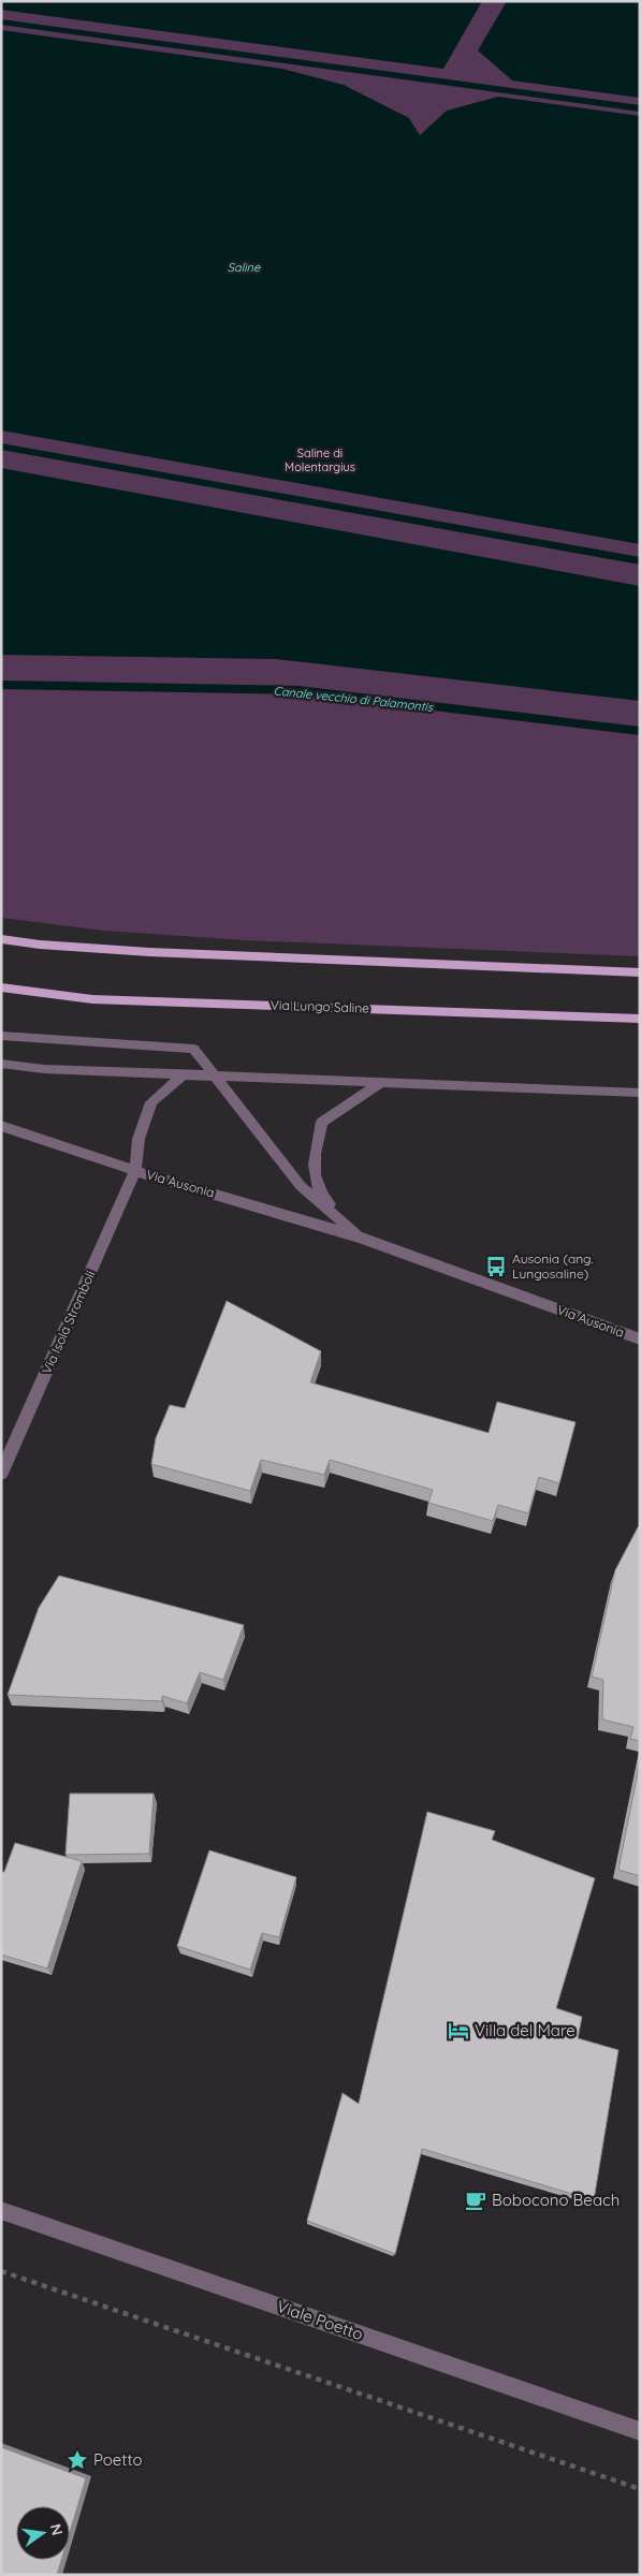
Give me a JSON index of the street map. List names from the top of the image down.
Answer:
{
  "streets": {
    "main road": ["Via Lungo Saline"],
    "street": ["Via Ausonia", "Via Isola Stromboli", "Viale Poetto"]
  },
  "crossings": [
    ["Via Ausonia", "Via Isola Stromboli"]
  ],
  "water": ["Saline", "Canale vecchio di Palamontis"],
  "parks": ["Saline di Molentargius"],
  "places": {
    "bus stop": ["Ausonia (ang. Lungosaline)"],
    "hotel": ["Villa del Mare"],
    "cafe": ["Bobocono Beach"],
    "place": ["Poetto"]
  },
  "north": "right"
}
